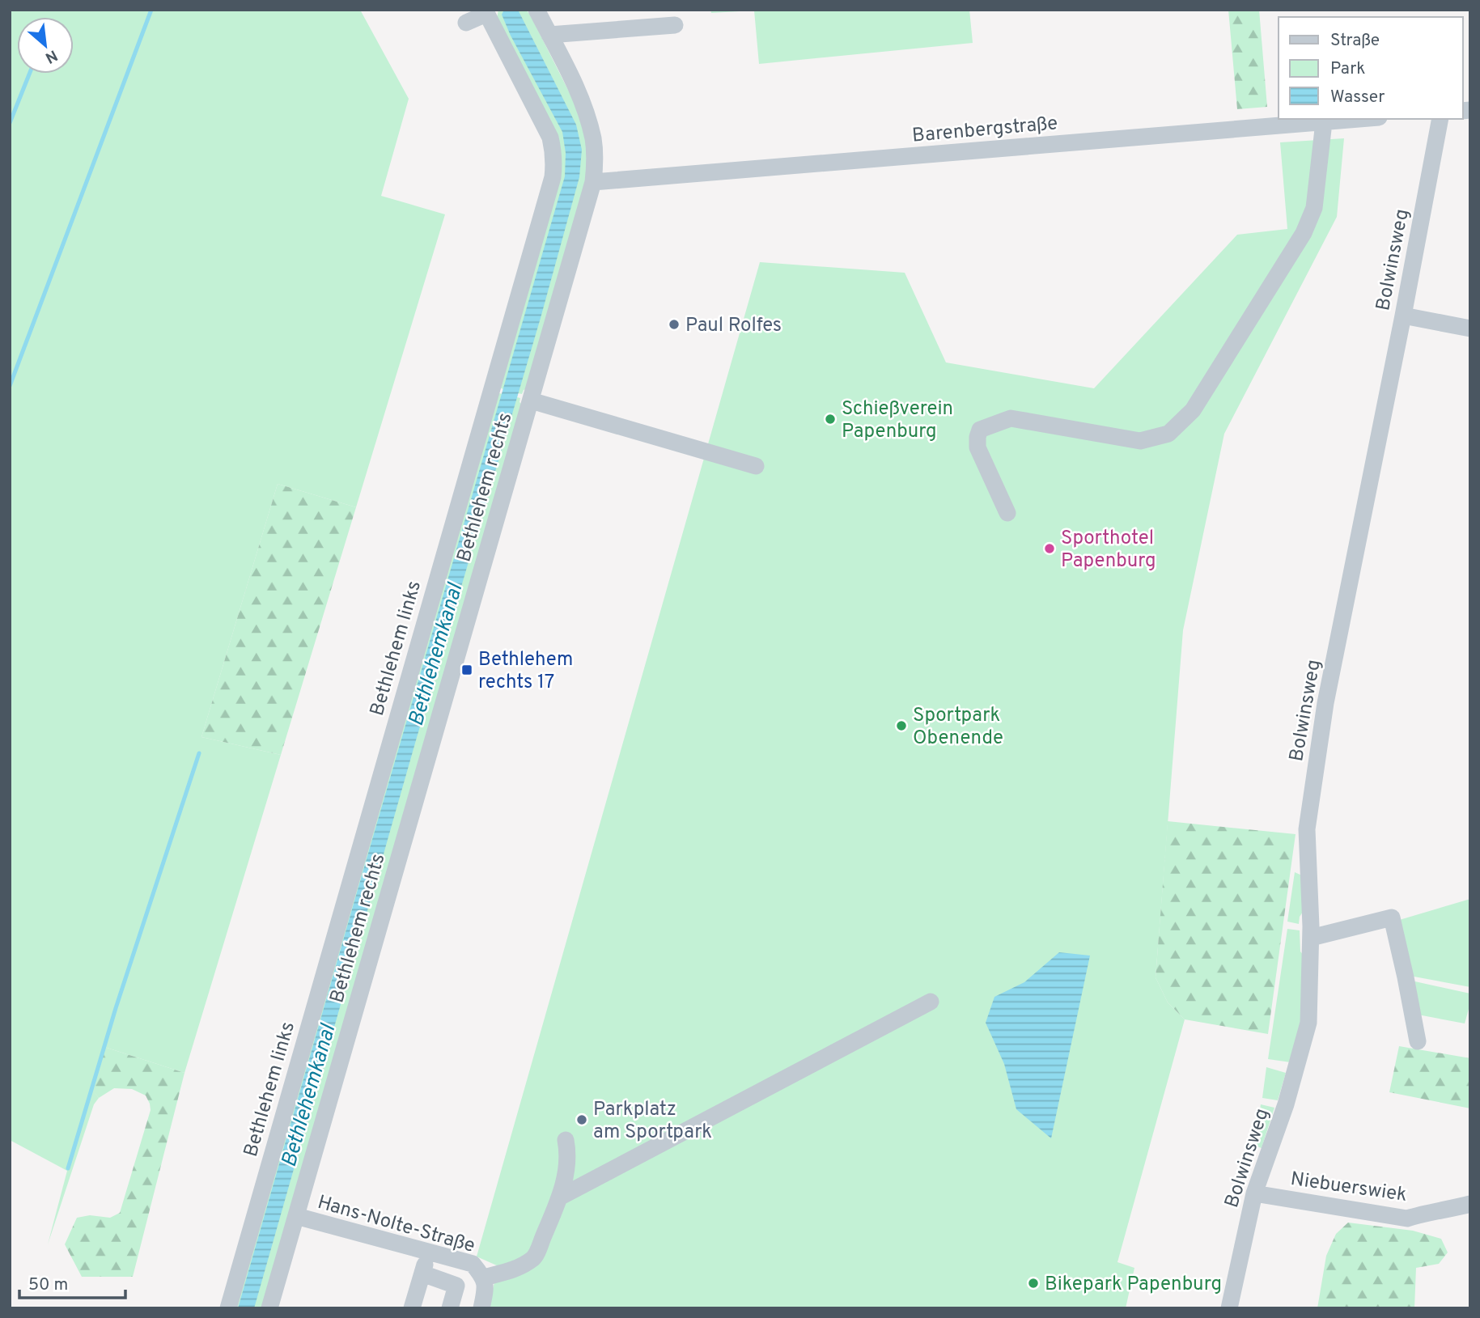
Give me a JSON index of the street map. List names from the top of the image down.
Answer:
{
  "streets": {
    "street": [
      "Barenbergstraße",
      "Bolwinsweg",
      "Bethlehem rechts",
      "Bethlehem links",
      "Niebuerswiek",
      "Hans-Nolte-Straße"
    ]
  },
  "crossings": [
    ["Barenbergstraße", "Bethlehem rechts"],
    ["Bolwinsweg", "Niebuerswiek"],
    ["Bethlehem rechts", "Hans-Nolte-Straße"]
  ],
  "water": ["Bethlehemkanal"],
  "places": {
    "other": [
      "Paul Rolfes",
      "Schießverein Papenburg",
      "Sporthotel Papenburg",
      "Sportpark Obenende",
      "Parkplatz am Sportpark",
      "Bikepark Papenburg"
    ],
    "transit": ["Bethlehem rechts 17"]
  },
  "legend": ["Straße", "Park", "Wasser"],
  "scale_bar": "50 m",
  "north": "bottom right"
}
